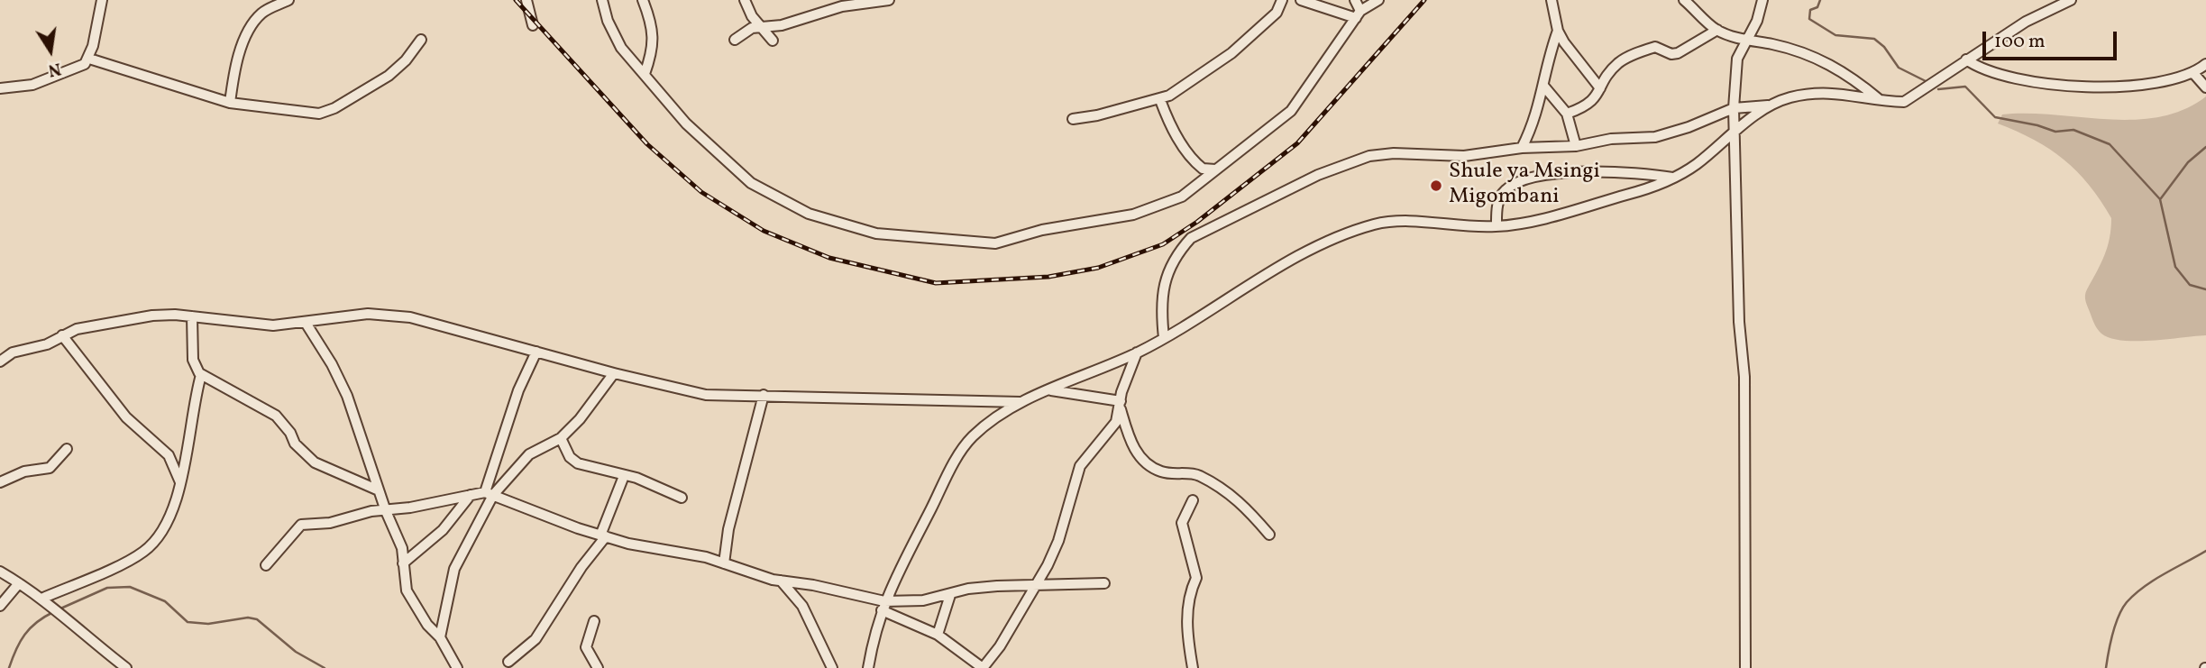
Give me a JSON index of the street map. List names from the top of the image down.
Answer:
{
  "places": ["Shule ya Msingi Migombani"],
  "scale_bar": "100 m",
  "north": "bottom"
}
